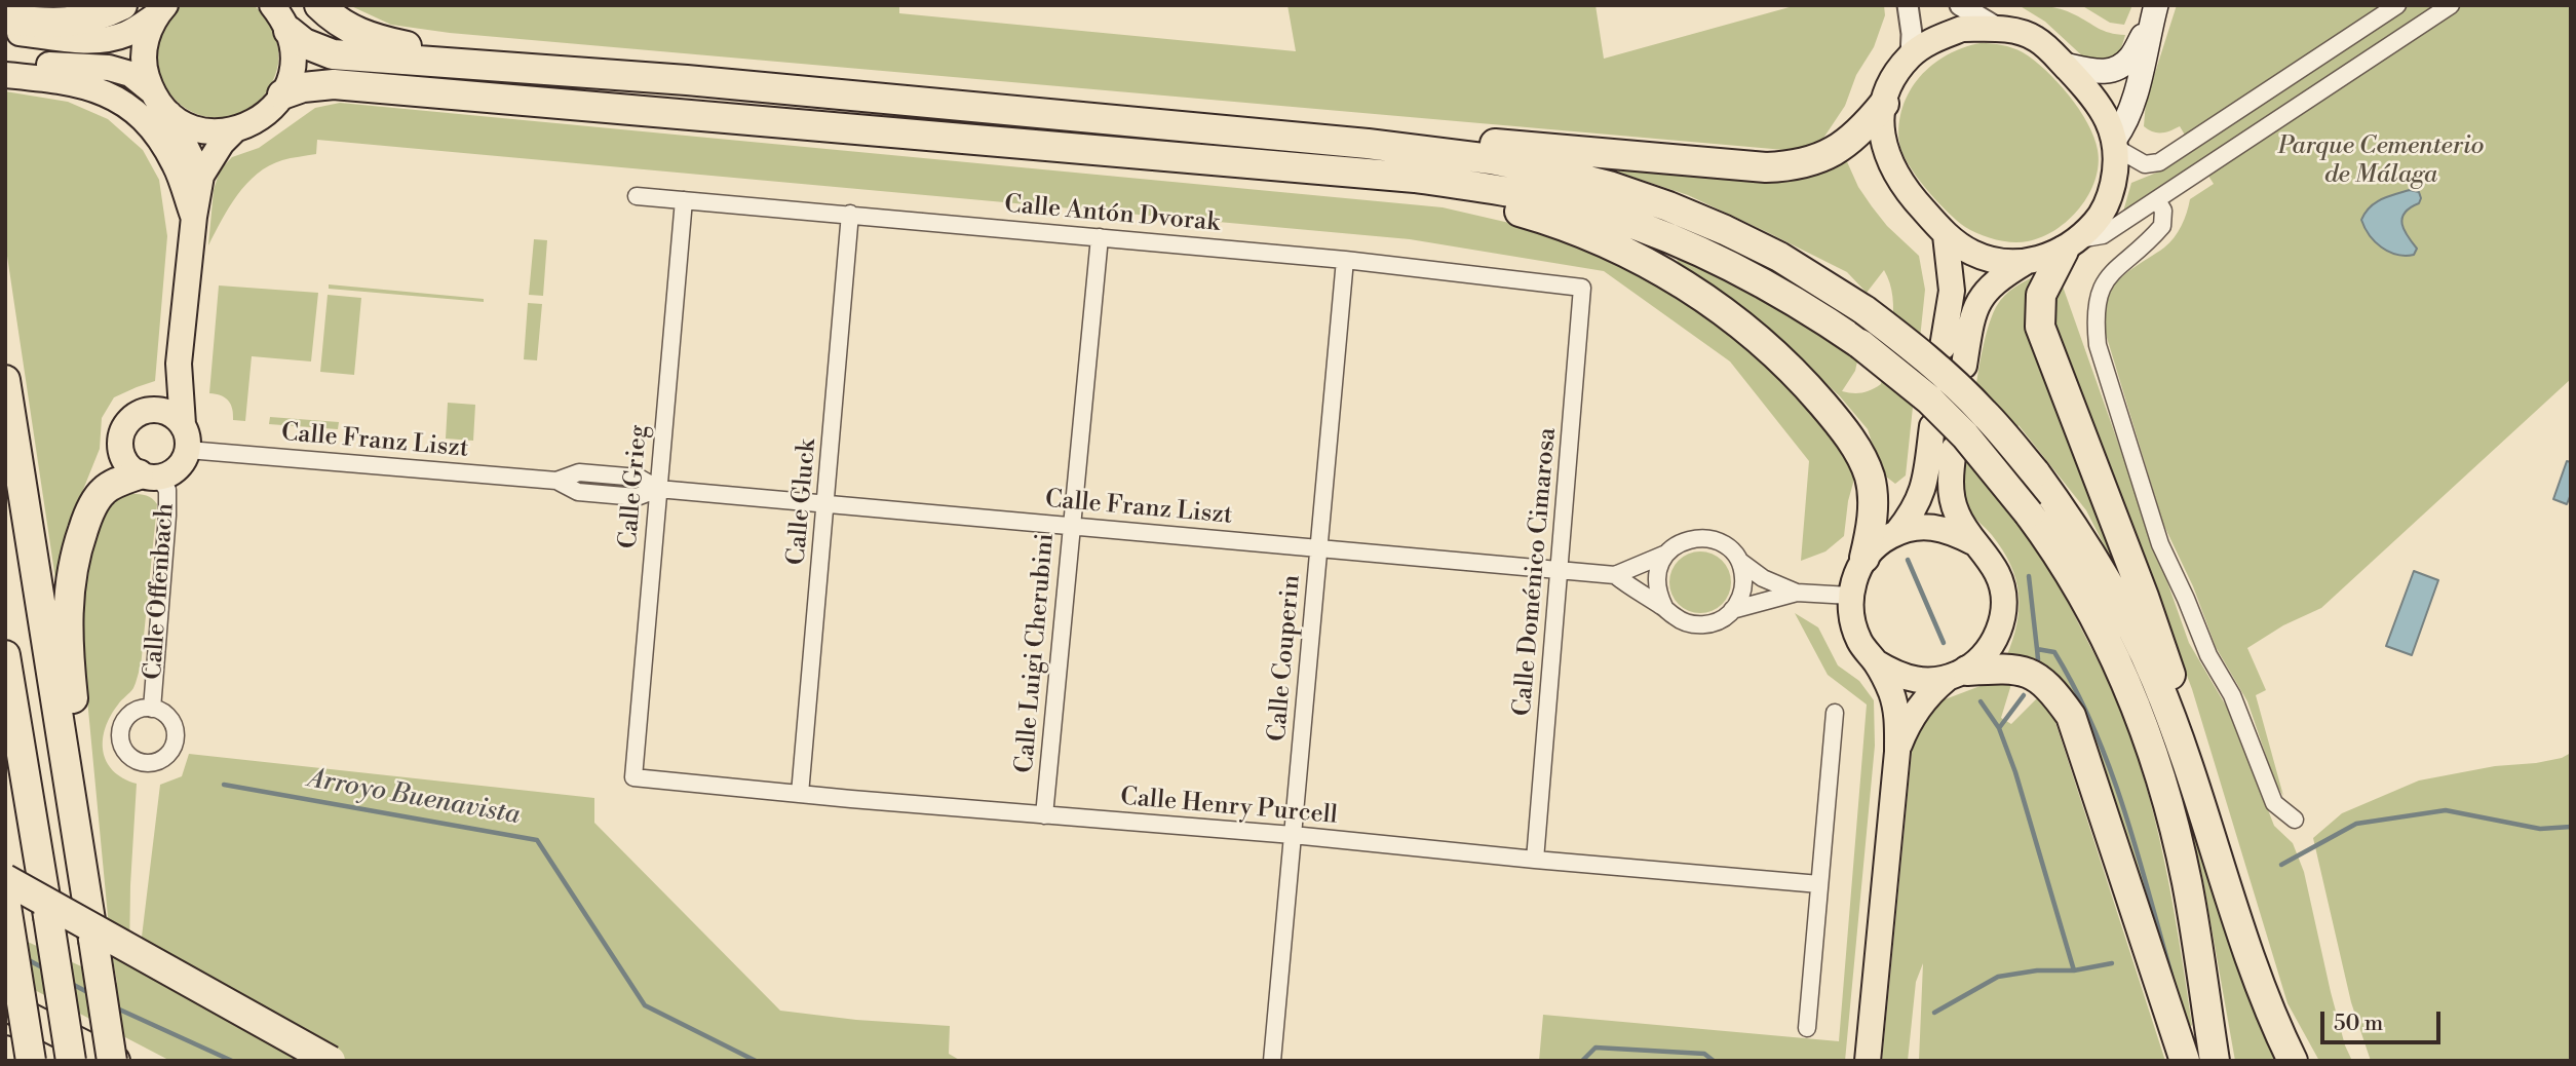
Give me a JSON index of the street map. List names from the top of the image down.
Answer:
{
  "streets": {
    "street": [
      "Calle Antón Dvorak",
      "Calle Franz Liszt",
      "Calle Grieg",
      "Calle Gluck",
      "Calle Doménico Cimarosa",
      "Calle Offenbach",
      "Calle Luigi Cherubini",
      "Calle Couperin",
      "Calle Henry Purcell"
    ]
  },
  "crossings": [
    ["Calle Antón Dvorak", "Calle Grieg"],
    ["Calle Antón Dvorak", "Calle Gluck"],
    ["Calle Antón Dvorak", "Calle Doménico Cimarosa"],
    ["Calle Antón Dvorak", "Calle Luigi Cherubini"],
    ["Calle Antón Dvorak", "Calle Couperin"],
    ["Calle Franz Liszt", "Calle Grieg"],
    ["Calle Franz Liszt", "Calle Gluck"],
    ["Calle Franz Liszt", "Calle Doménico Cimarosa"],
    ["Calle Franz Liszt", "Calle Offenbach"],
    ["Calle Franz Liszt", "Calle Luigi Cherubini"],
    ["Calle Franz Liszt", "Calle Couperin"],
    ["Calle Grieg", "Calle Henry Purcell"],
    ["Calle Gluck", "Calle Henry Purcell"],
    ["Calle Doménico Cimarosa", "Calle Henry Purcell"],
    ["Calle Luigi Cherubini", "Calle Henry Purcell"],
    ["Calle Couperin", "Calle Henry Purcell"]
  ],
  "water": ["Arroyo Buenavista"],
  "parks": ["Parque Cementerio de Málaga"],
  "scale_bar": "50 m"
}
